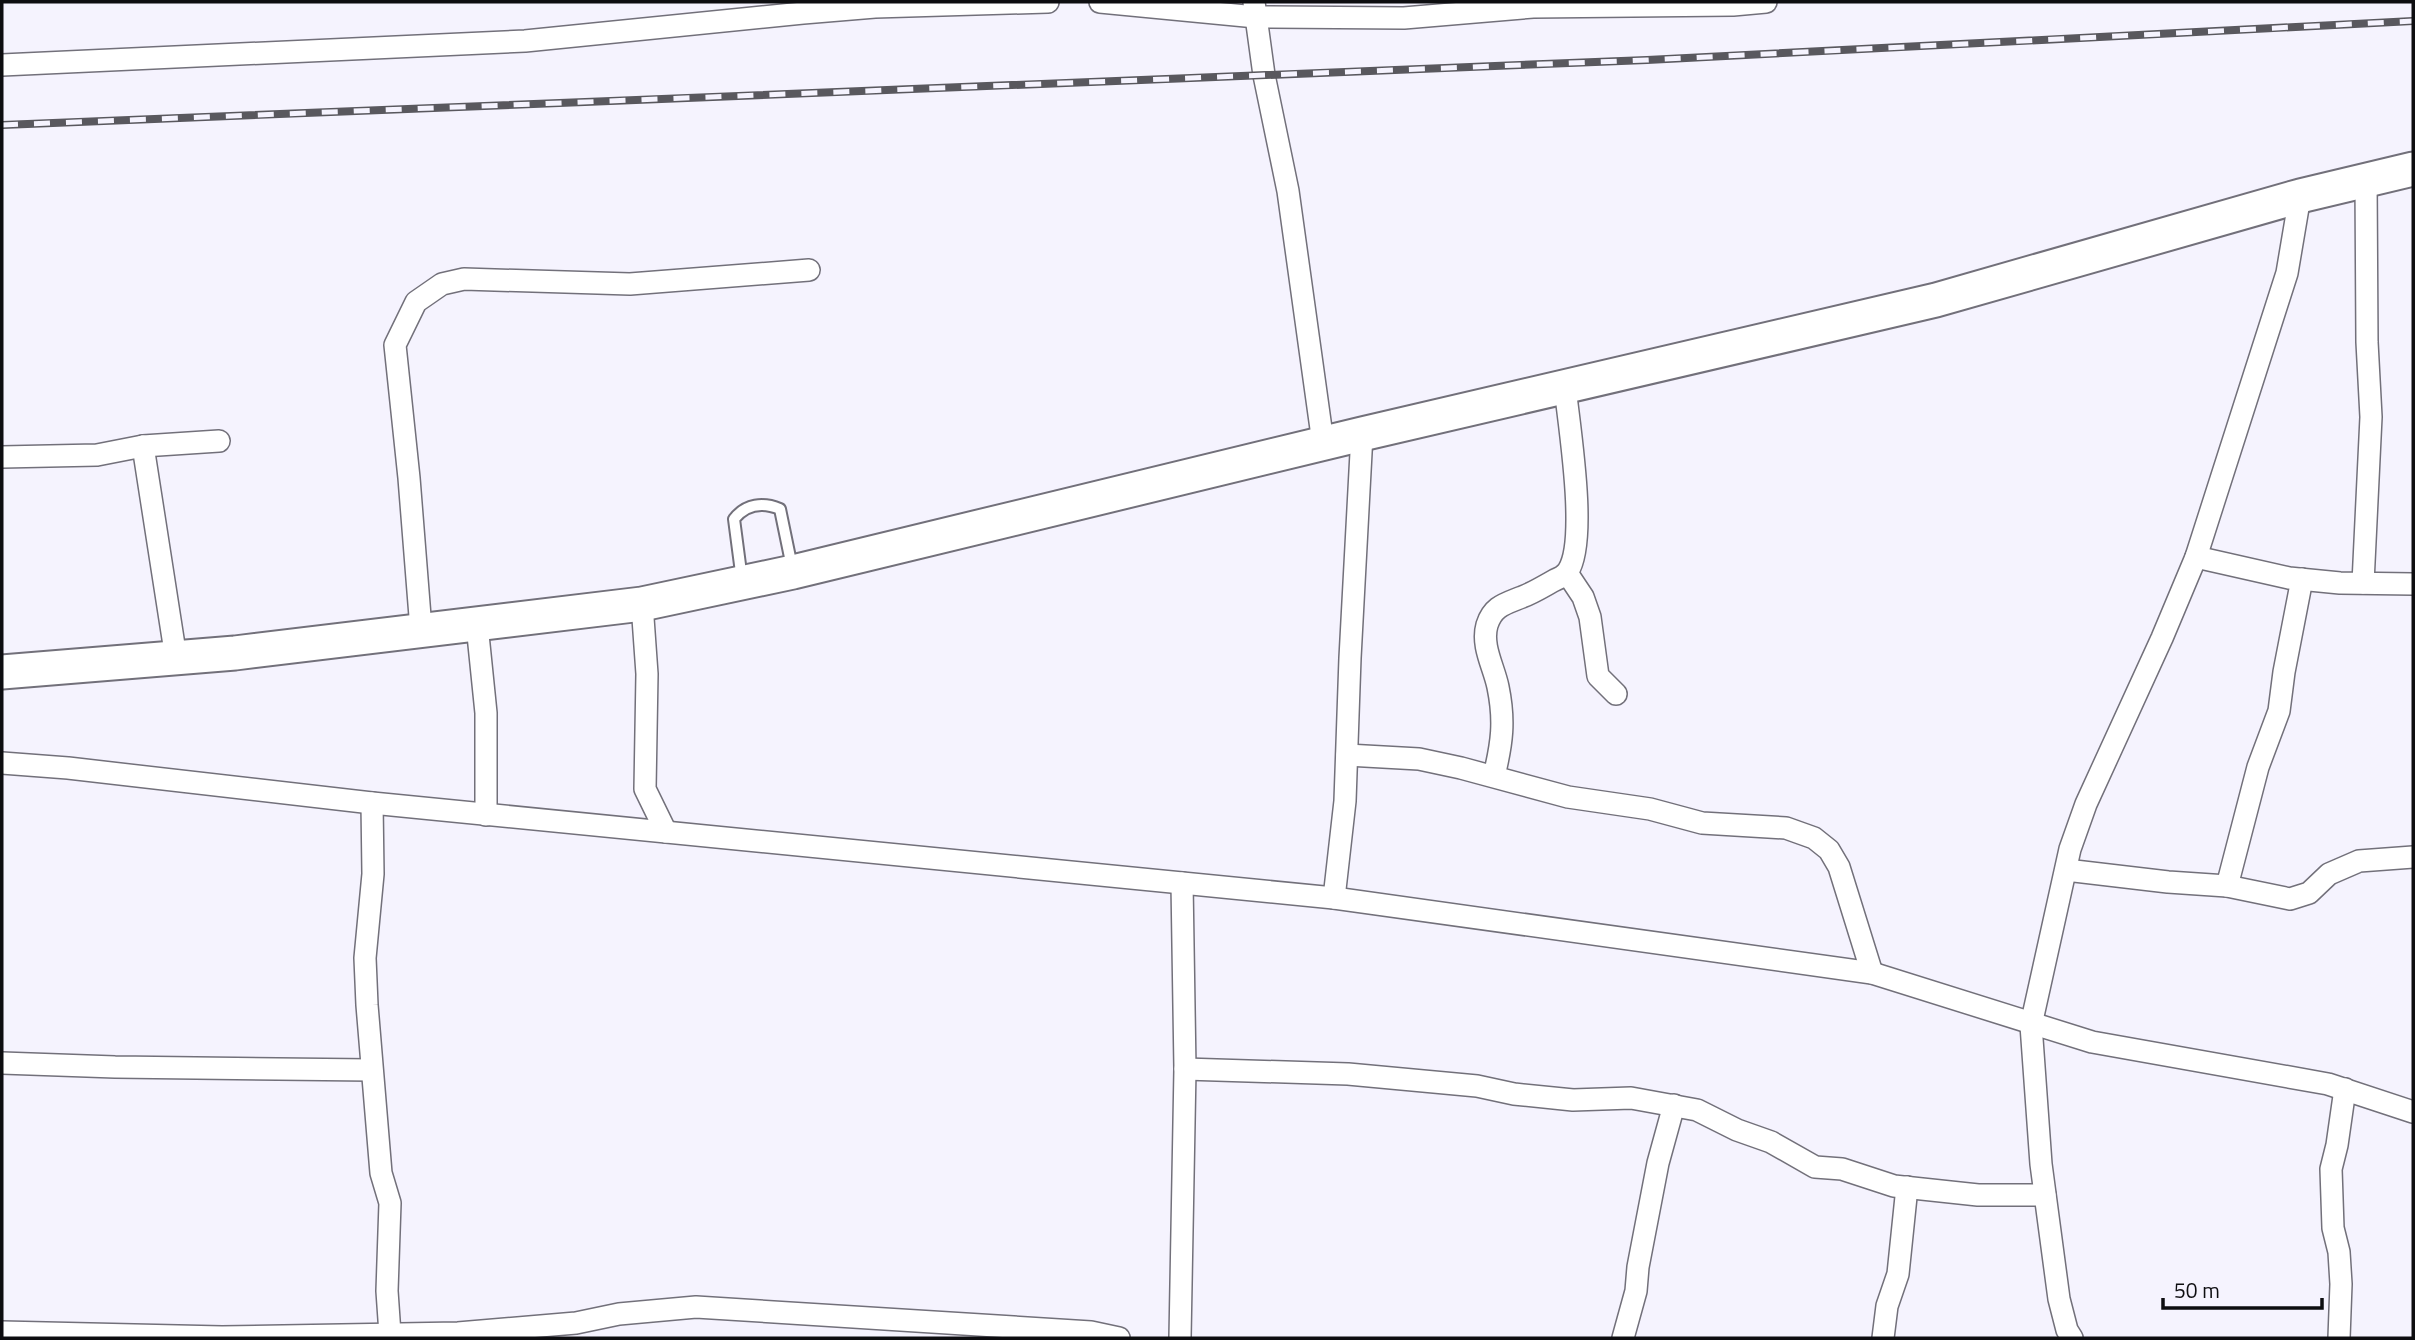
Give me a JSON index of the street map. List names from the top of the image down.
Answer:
{
  "scale_bar": "50 m"
}
